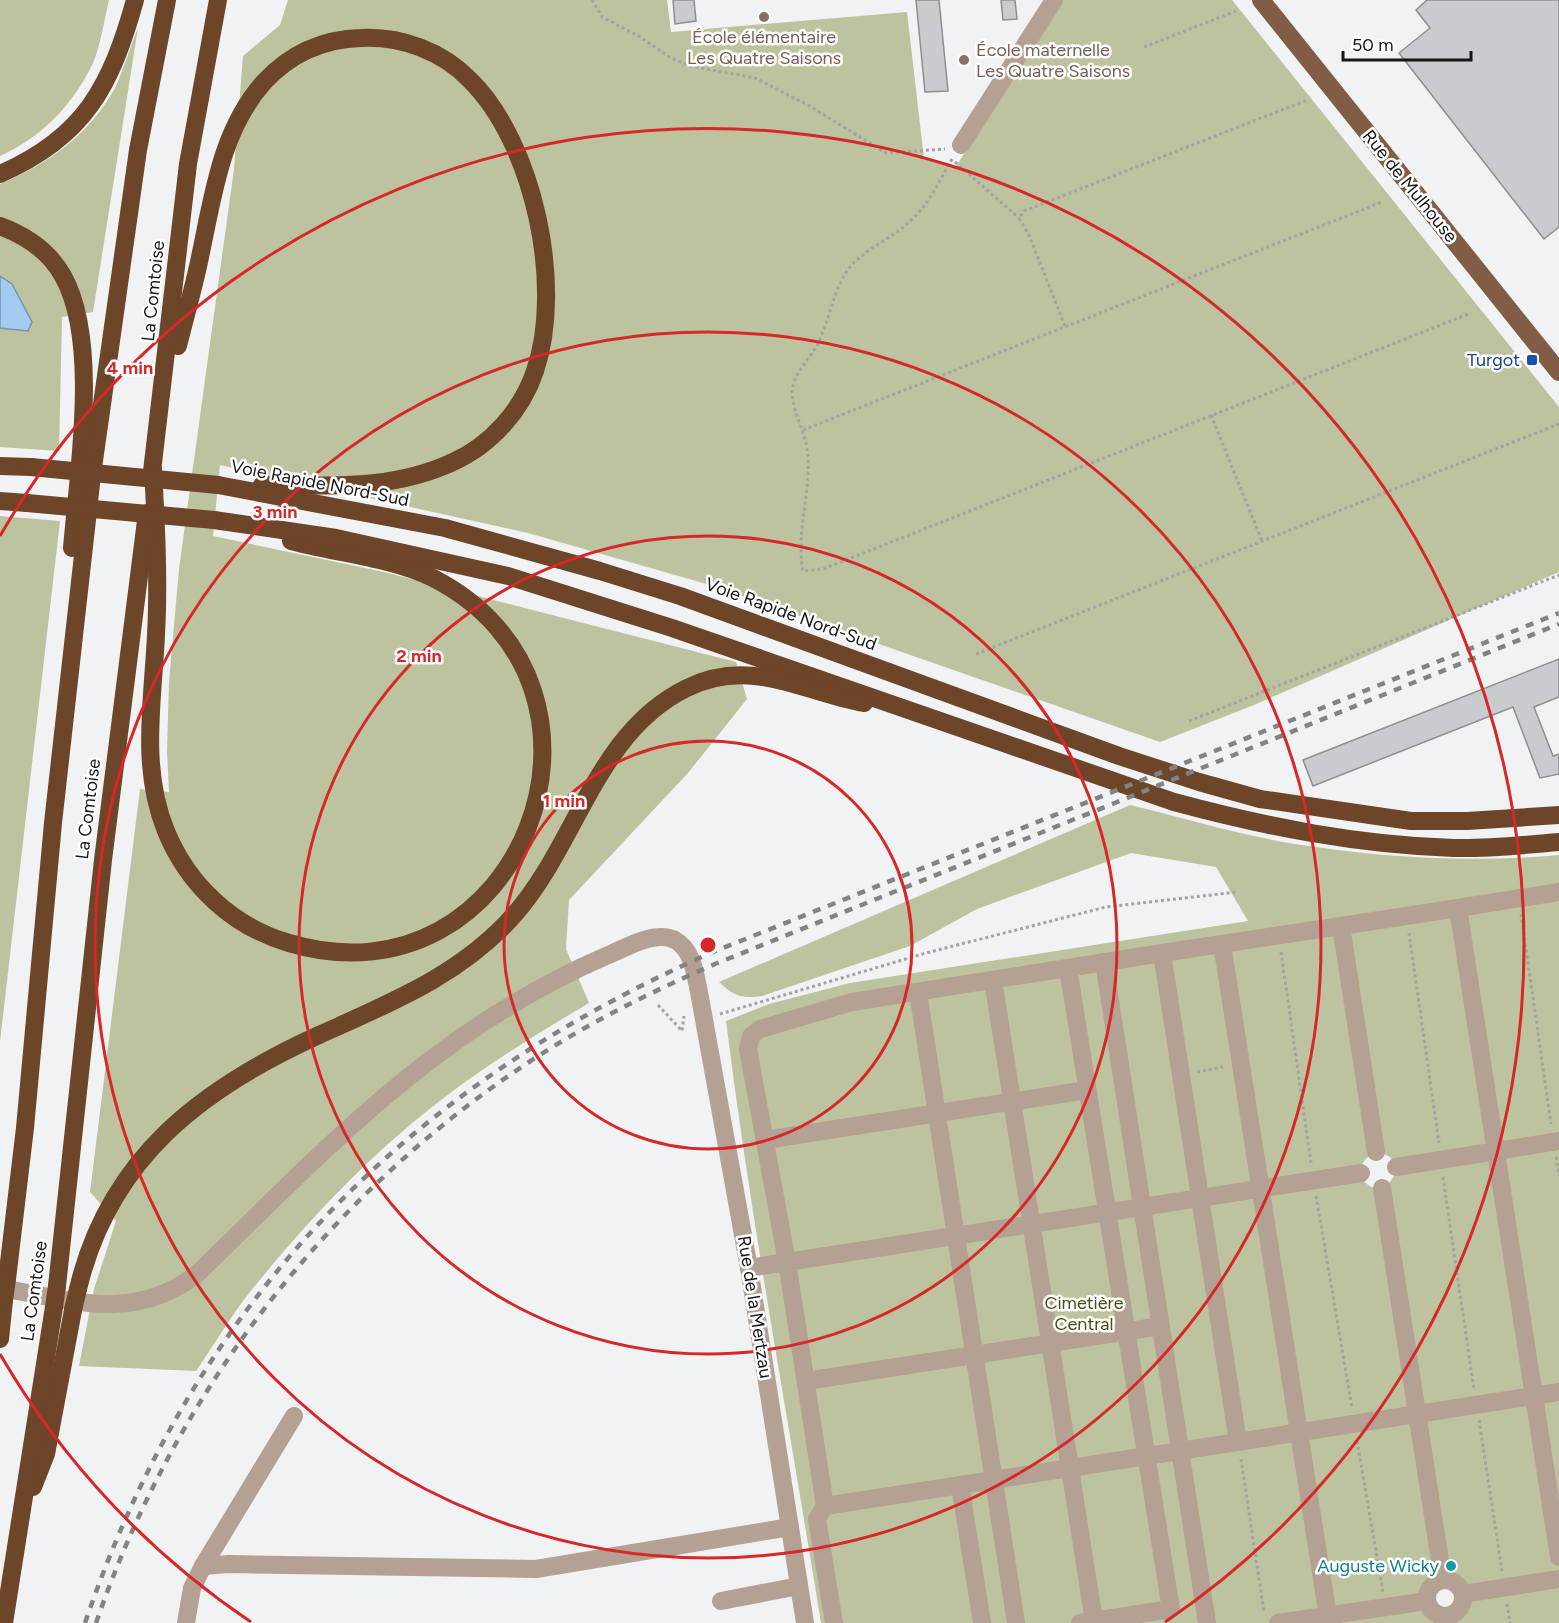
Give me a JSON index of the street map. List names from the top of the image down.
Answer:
{
  "streets": {
    "highway": ["La Comtoise", "Voie Rapide Nord-Sud"],
    "main road": ["Rue de Mulhouse"],
    "street": ["Rue de la Mertzau"]
  },
  "crossings": [
    ["La Comtoise", "Rue de la Mertzau"]
  ],
  "parks": ["Cimetière Central"],
  "places": {
    "other": ["École élémentaire Les Quatre Saisons", "École maternelle Les Quatre Saisons", "Auguste Wicky"],
    "transit": ["Turgot"]
  },
  "scale_bar": "50 m",
  "rings": [
    "4 min",
    "3 min",
    "2 min",
    "1 min"
  ]
}
